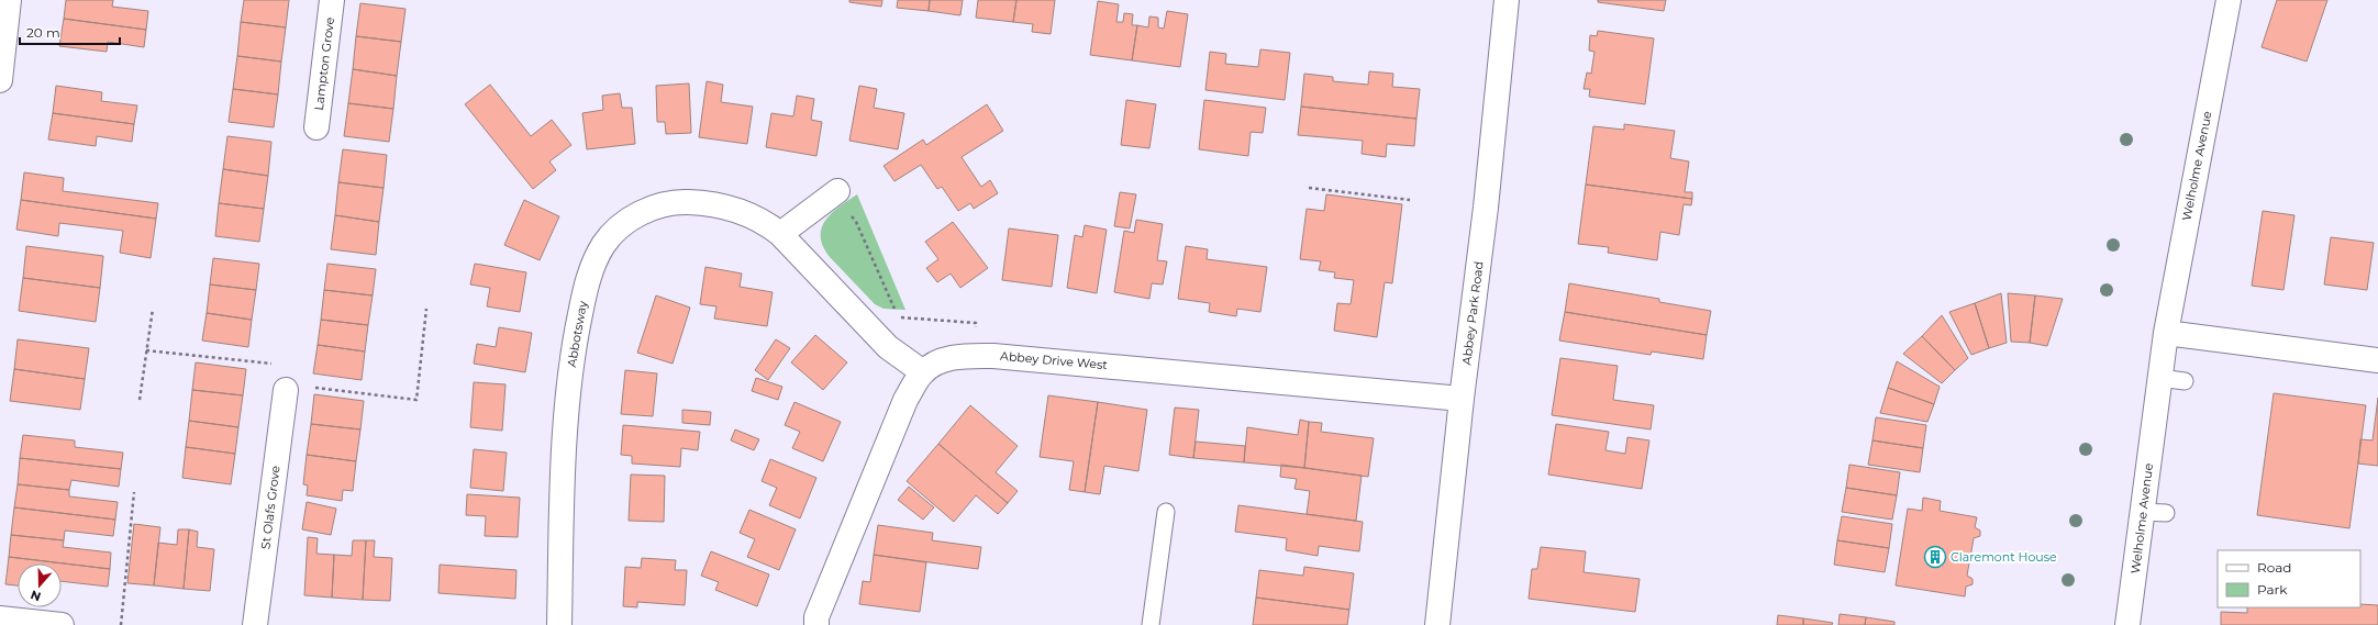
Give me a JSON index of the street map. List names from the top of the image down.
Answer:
{
  "streets": {
    "street": [
      "Lampton Grove",
      "Welholme Avenue",
      "Abbey Park Road",
      "Abbotsway",
      "Abbey Drive West",
      "St Olafs Grove"
    ]
  },
  "crossings": [
    ["Abbey Park Road", "Abbey Drive West"],
    ["Abbotsway", "Abbey Drive West"]
  ],
  "places": {
    "building": ["Claremont House"]
  },
  "legend": ["Road", "Park"],
  "scale_bar": "20 m",
  "north": "bottom"
}
